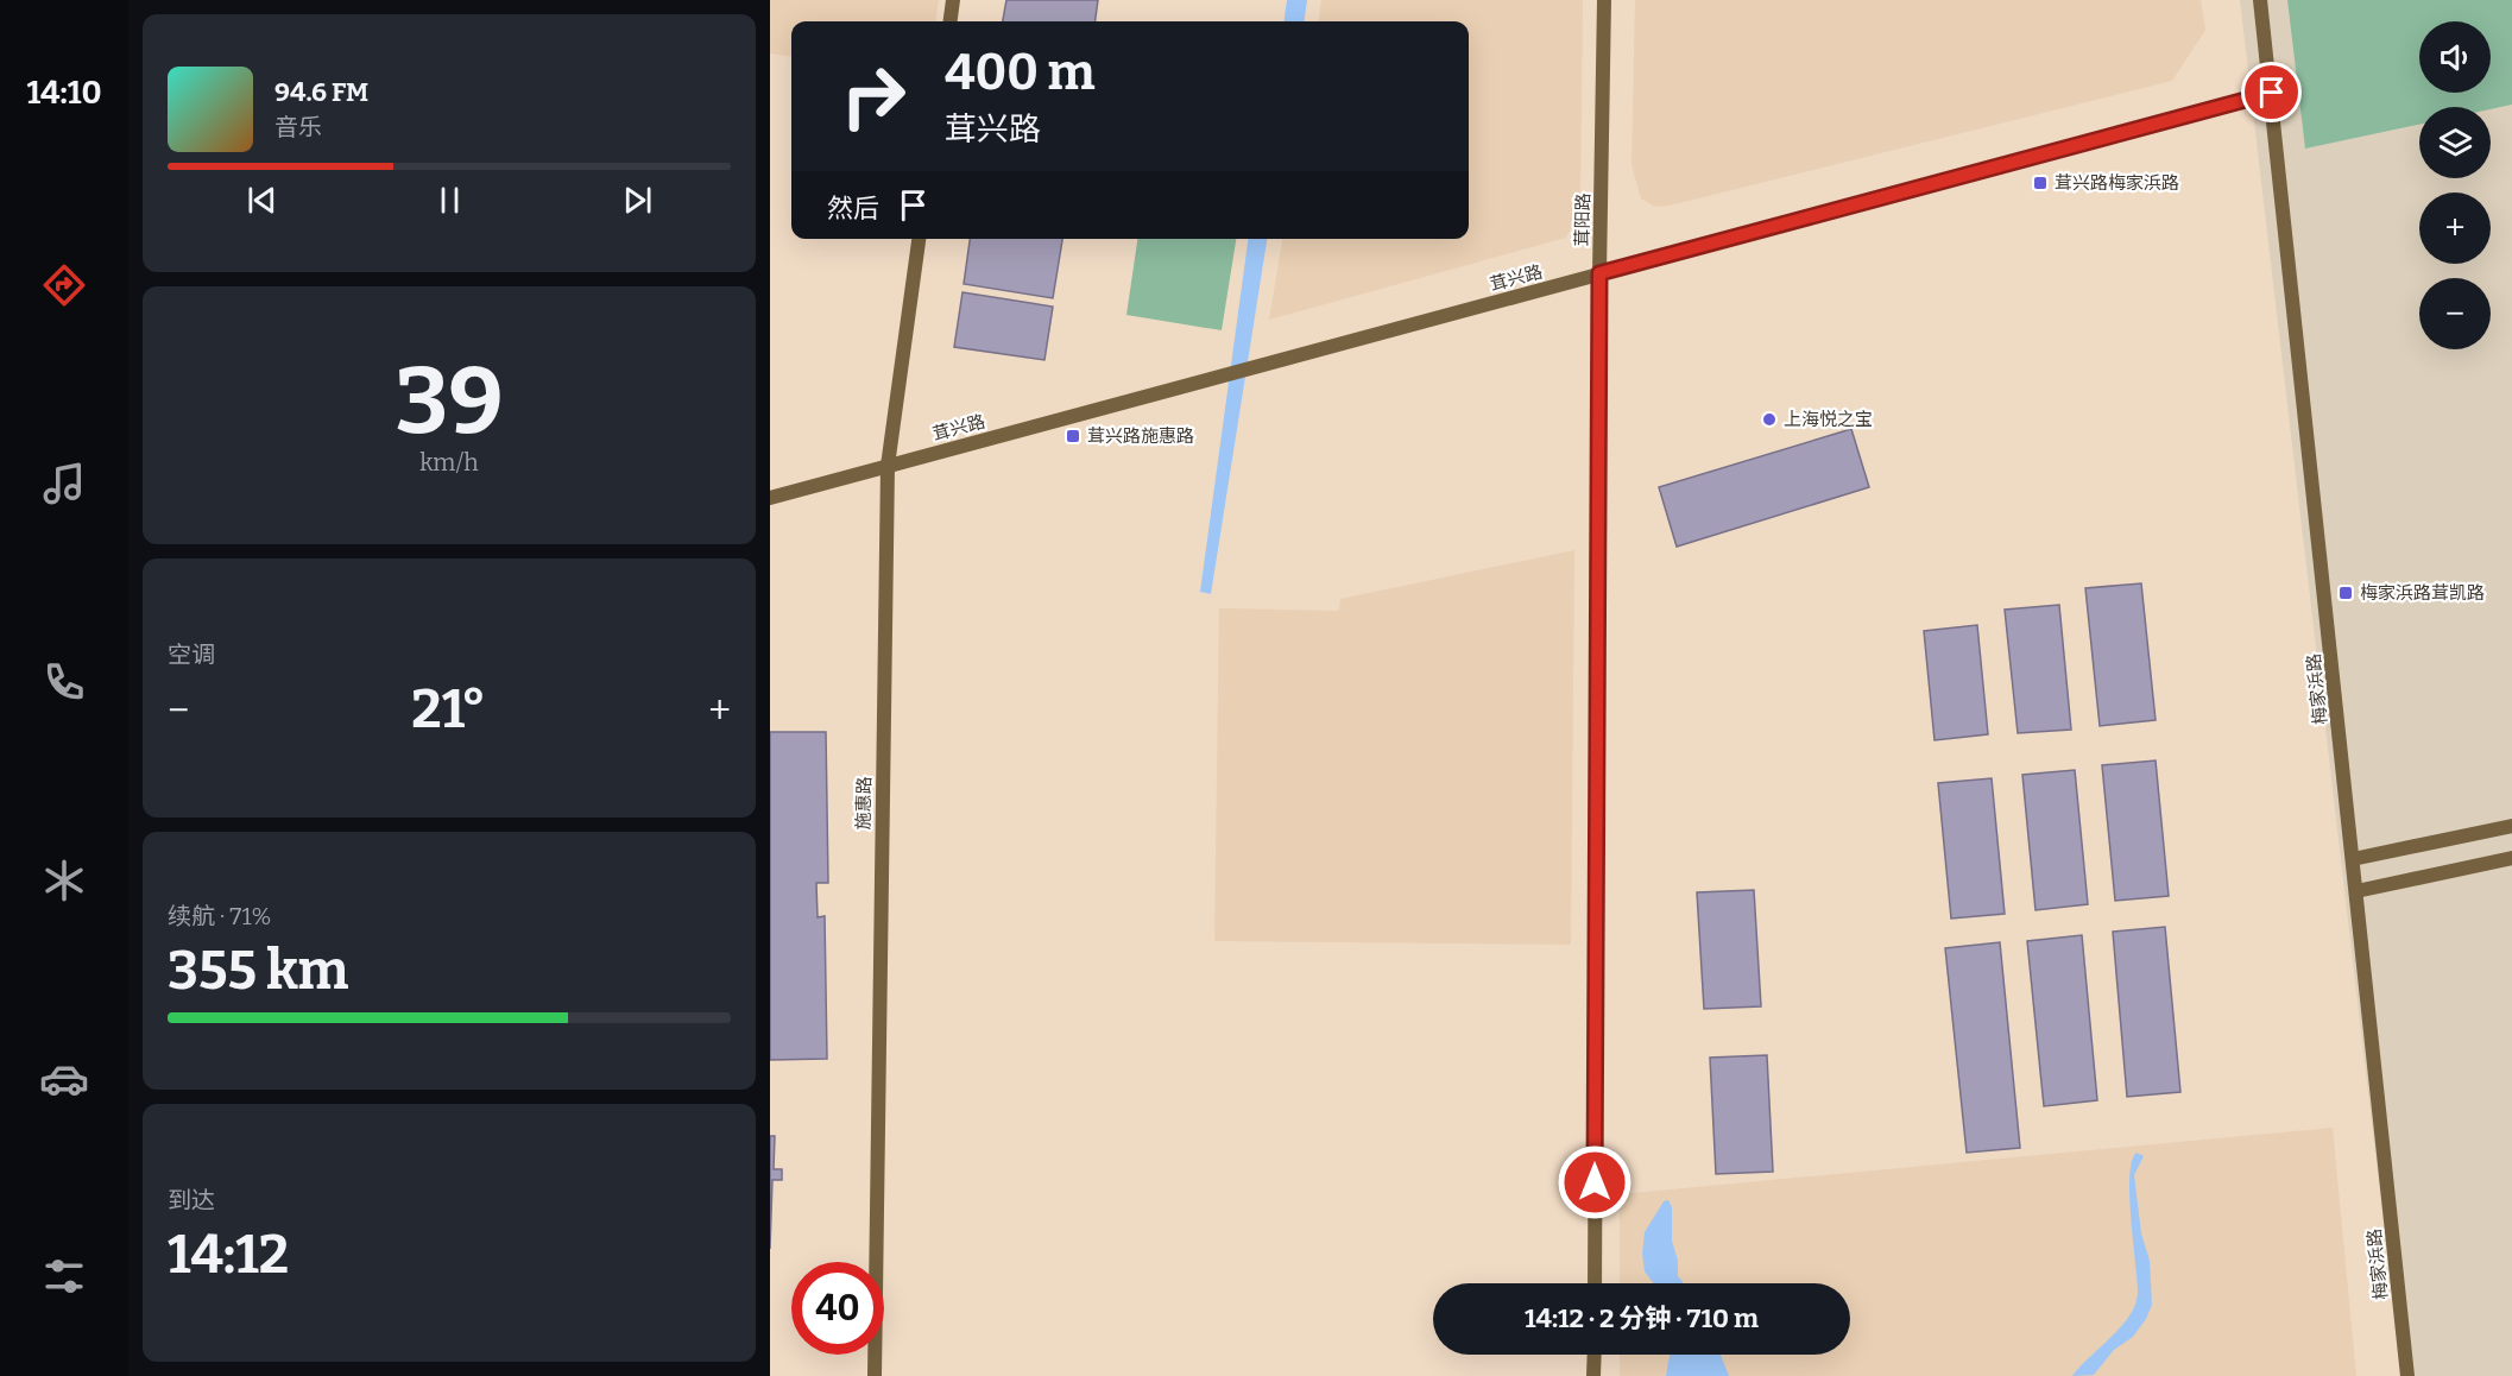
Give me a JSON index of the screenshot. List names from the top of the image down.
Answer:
{
  "streets": {
    "main road": [
      "茸阳路",
      "茸兴路",
      "梅家浜路",
      "施惠路"
    ]
  },
  "crossings": [
    ["茸阳路", "茸兴路"],
    ["茸兴路", "梅家浜路"],
    ["茸兴路", "施惠路"]
  ],
  "places": {
    "transit": ["茸兴路梅家浜路", "茸兴路施惠路", "梅家浜路茸凯路"],
    "other": ["上海悦之宝"]
  },
  "page": {
    "tabs": "14:10",
    "map_buttons": ["+", "−"],
    "turn": ["400 m", "茸兴路"],
    "song": ["94.6 FM", "音乐"],
    "then": "然后",
    "tile": [
      ["39", "km/h"],
      "空调",
      ["续航 · 71%", "355 km"],
      ["到达", "14:12"]
    ],
    "heat": ["−", "21°", "+"],
    "limit": "40",
    "trip": "14:12 · 2 分钟 · 710 m"
  }
}
